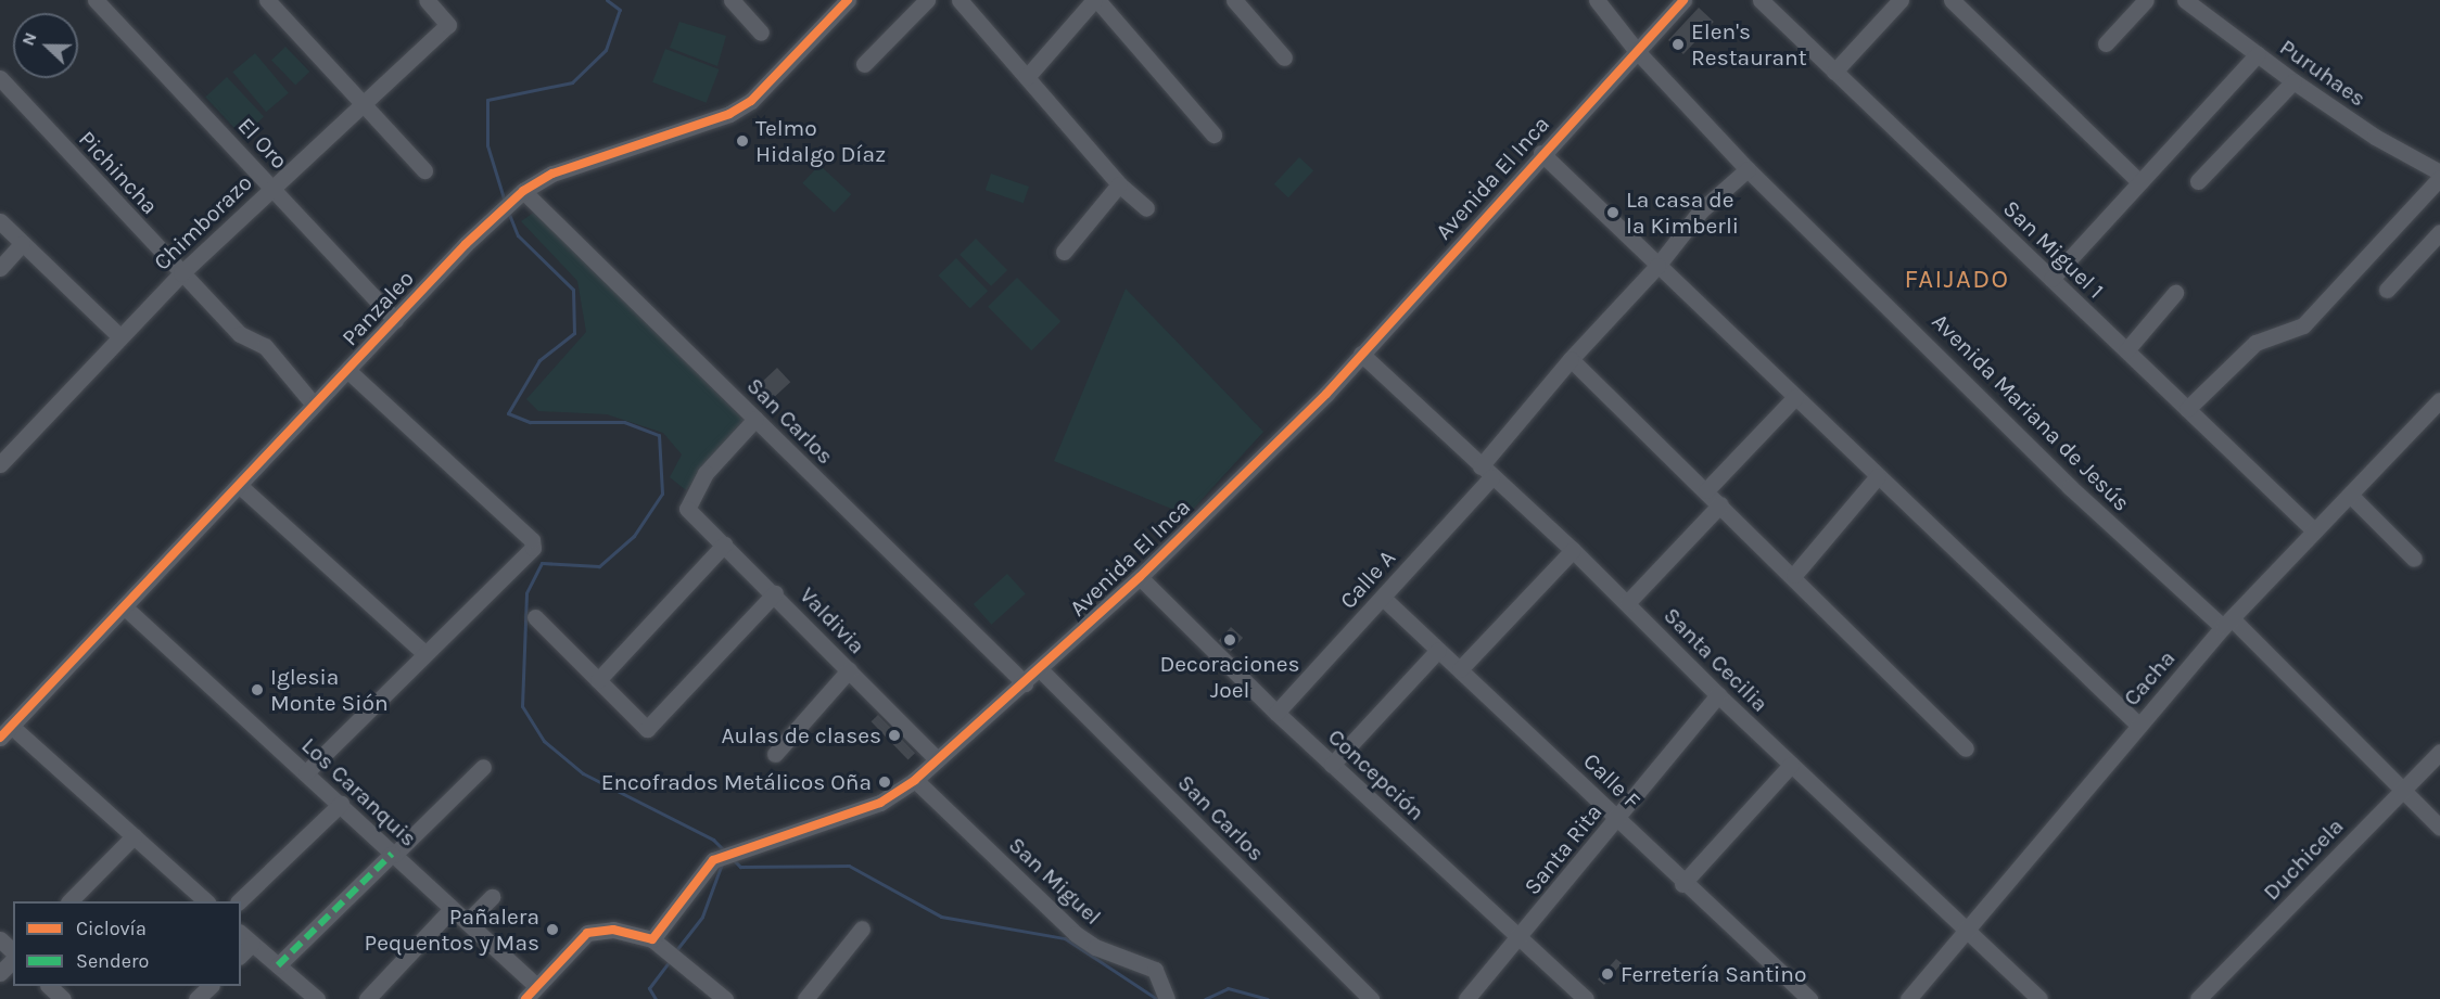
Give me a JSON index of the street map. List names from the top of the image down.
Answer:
{
  "streets": {
    "street": [
      "Puruhaes",
      "El Oro",
      "Pichincha",
      "Avenida El Inca",
      "Chimborazo",
      "San Miguel 1",
      "Panzaleo",
      "Avenida Mariana de Jesús",
      "San Carlos",
      "Calle A",
      "Valdivia",
      "Santa Cecilia",
      "Cacha",
      "Concepción",
      "Calle F",
      "Los Caranquis",
      "Santa Rita",
      "Duchicela",
      "San Miguel"
    ]
  },
  "crossings": [
    ["El Oro", "Chimborazo"],
    ["El Oro", "Panzaleo"],
    ["Pichincha", "Chimborazo"],
    ["Pichincha", "Panzaleo"],
    ["Avenida El Inca", "Avenida Mariana de Jesús"],
    ["Avenida El Inca", "San Carlos"],
    ["Avenida El Inca", "Valdivia"],
    ["Avenida El Inca", "Santa Cecilia"],
    ["Avenida El Inca", "Concepción"],
    ["Avenida El Inca", "San Miguel"],
    ["San Miguel 1", "Cacha"],
    ["Panzaleo", "San Carlos"],
    ["Panzaleo", "Los Caranquis"],
    ["Avenida Mariana de Jesús", "Calle A"],
    ["Avenida Mariana de Jesús", "Cacha"],
    ["Avenida Mariana de Jesús", "Duchicela"],
    ["San Carlos", "Valdivia"],
    ["Calle A", "Santa Cecilia"],
    ["Calle A", "Concepción"],
    ["Calle A", "Calle F"],
    ["Santa Cecilia", "Cacha"],
    ["Santa Cecilia", "Santa Rita"],
    ["Concepción", "Santa Rita"],
    ["Calle F", "Santa Rita"]
  ],
  "districts": ["FAIJADO"],
  "places": [
    "Elen's Restaurant",
    "Telmo Hidalgo Díaz",
    "La casa de la Kimberli",
    "Decoraciones Joel",
    "Iglesia Monte Sión",
    "Aulas de clases",
    "Encofrados Metálicos Oña",
    "Pañalera Pequentos y Mas",
    "Ferretería Santino"
  ],
  "legend": ["Ciclovía", "Sendero"],
  "north": "left"
}
